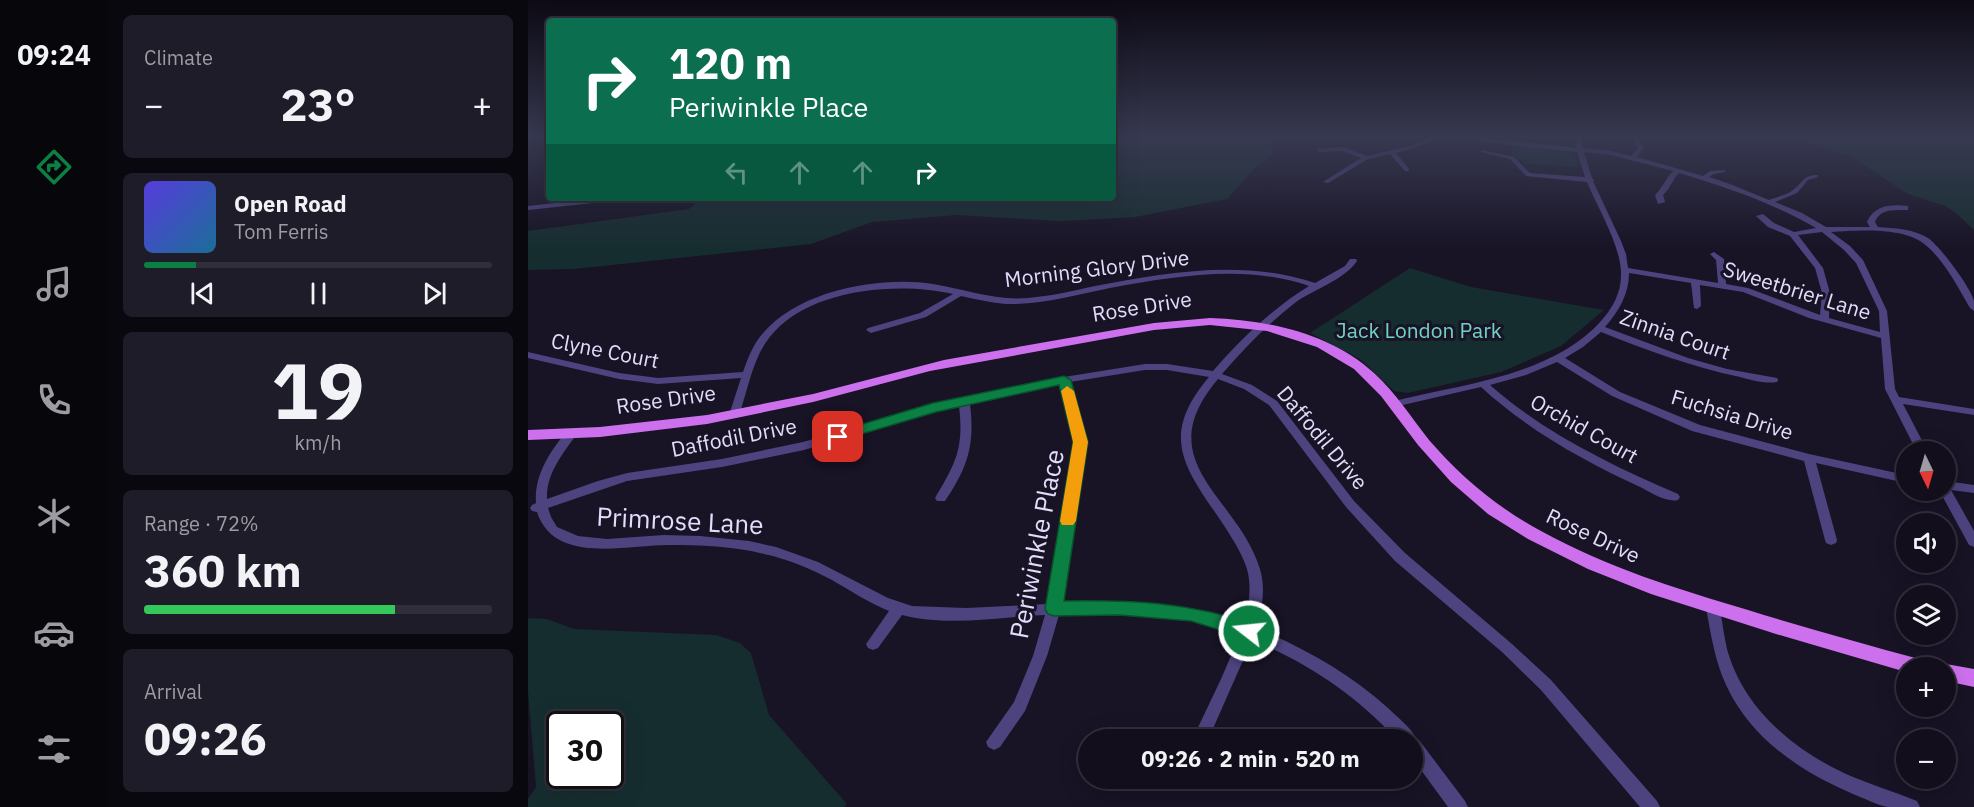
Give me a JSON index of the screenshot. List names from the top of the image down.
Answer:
{
  "streets": {
    "main road": ["Rose Drive"],
    "street": [
      "Morning Glory Drive",
      "Sweetbrier Lane",
      "Zinnia Court",
      "Clyne Court",
      "Fuchsia Drive",
      "Orchid Court",
      "Daffodil Drive",
      "Primrose Lane",
      "Periwinkle Place"
    ]
  },
  "crossings": [
    ["Morning Glory Drive", "Rose Drive"],
    ["Morning Glory Drive", "Clyne Court"],
    ["Daffodil Drive", "Primrose Lane"],
    ["Daffodil Drive", "Periwinkle Place"],
    ["Primrose Lane", "Periwinkle Place"]
  ],
  "parks": ["Jack London Park"],
  "north": "bottom",
  "page": {
    "tabs": "09:24",
    "tile": [
      "Climate",
      ["19", "km/h"],
      ["Range · 72%", "360 km"],
      ["Arrival", "09:26"]
    ],
    "turn": ["120 m", "Periwinkle Place"],
    "heat": ["−", "23°", "+"],
    "song": ["Open Road", "Tom Ferris"],
    "map_buttons": ["+", "−"],
    "limit": "30",
    "trip": "09:26 · 2 min · 520 m"
  }
}
